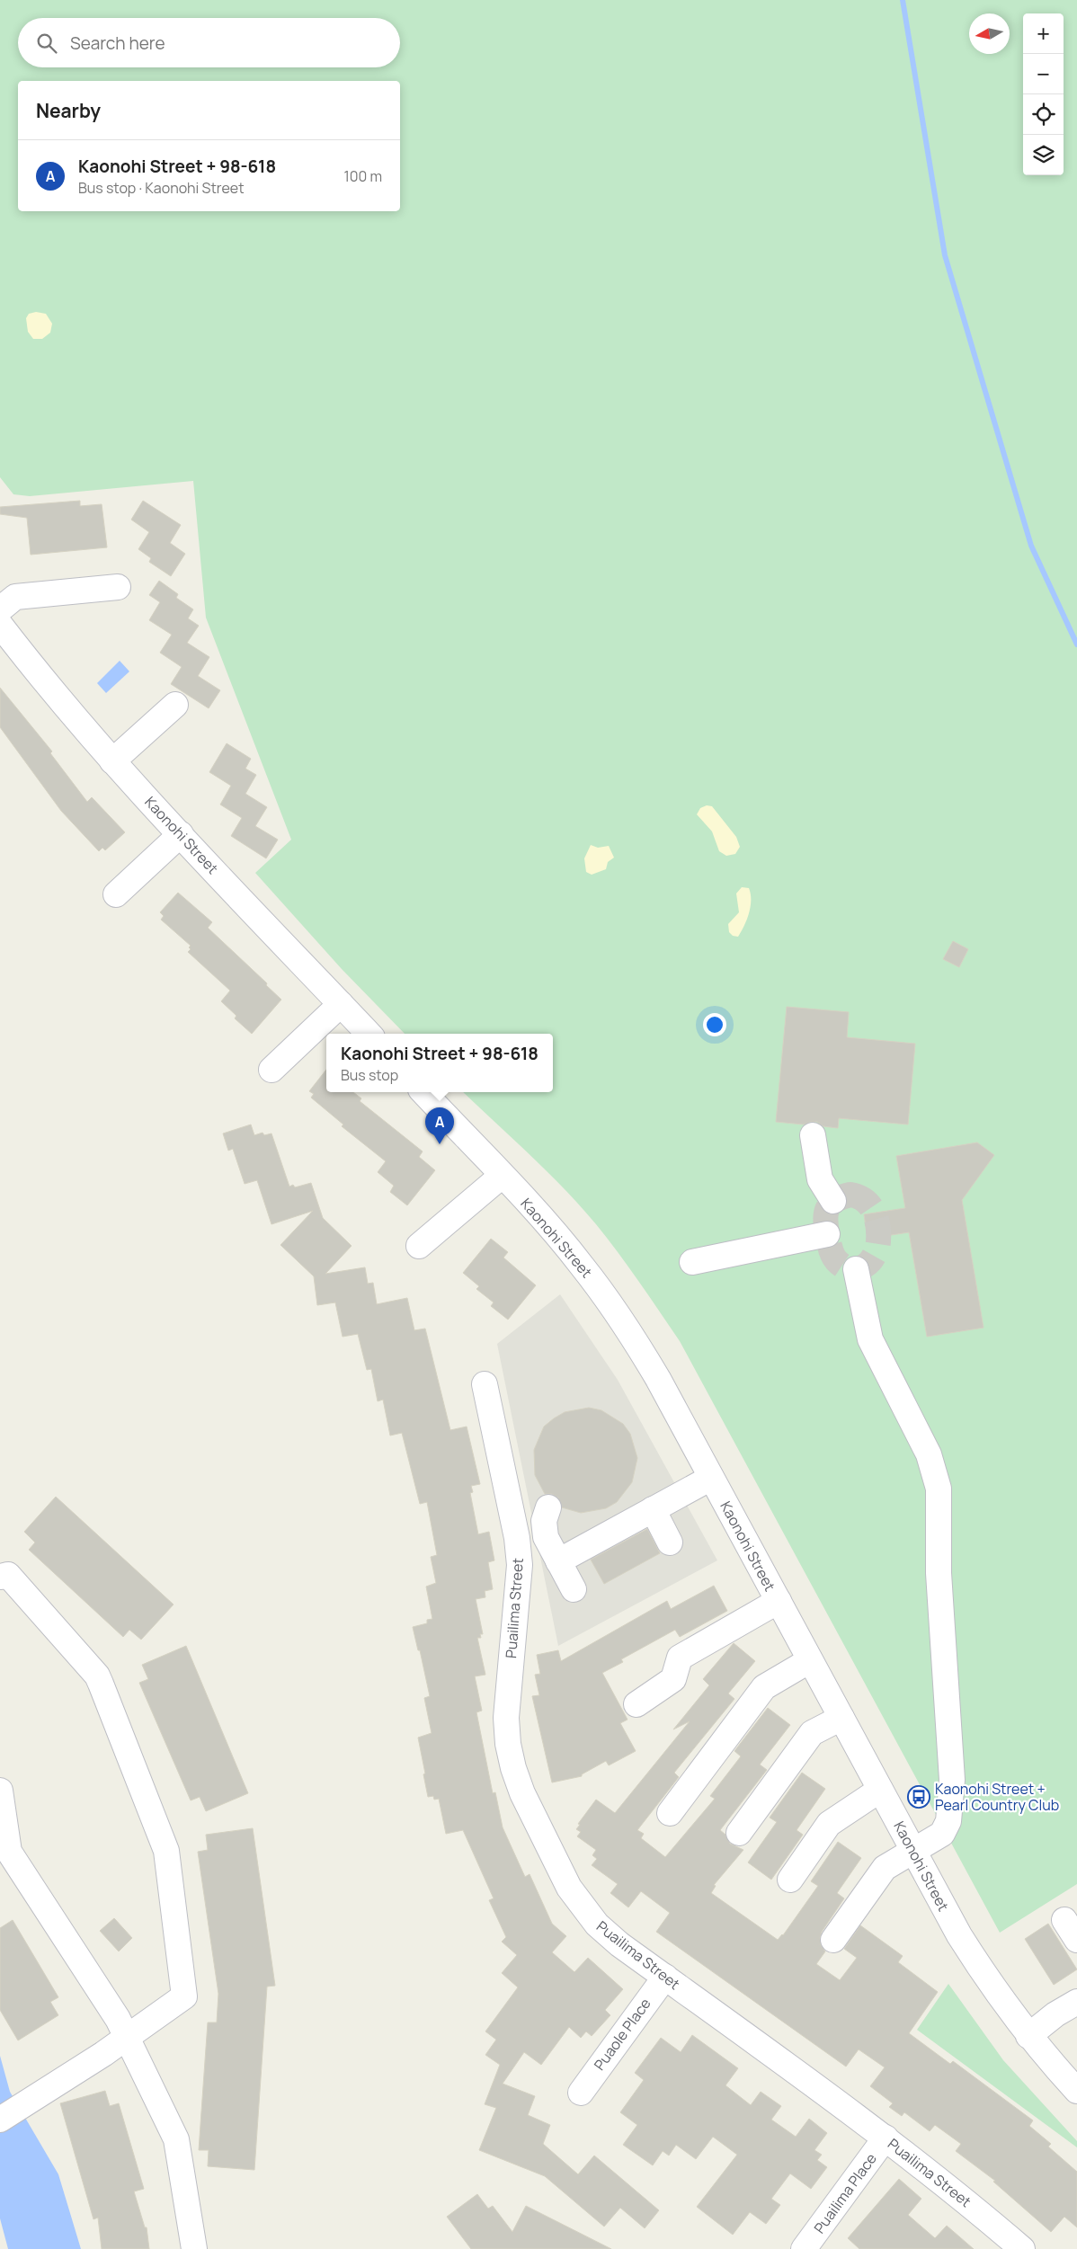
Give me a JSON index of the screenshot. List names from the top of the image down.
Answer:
{
  "streets": {
    "street": [
      "Kaonohi Street",
      "Puailima Street",
      "Puaole Place",
      "Puailima Place"
    ]
  },
  "crossings": [
    ["Puailima Street", "Puaole Place"],
    ["Puailima Street", "Puailima Place"]
  ],
  "places": {
    "bus stop": ["Kaonohi Street + Pearl Country Club"]
  },
  "north": "left",
  "page": {
    "map_buttons": ["+", "−"],
    "search": "Search here",
    "heading": "Nearby",
    "list": [
      {
        "mark": "A",
        "name": "Kaonohi Street + 98-618",
        "note": "Bus stop · Kaonohi Street",
        "value": "100 m"
      }
    ],
    "popup": ["Kaonohi Street + 98-618", "Bus stop"],
    "pins": "A"
  }
}
